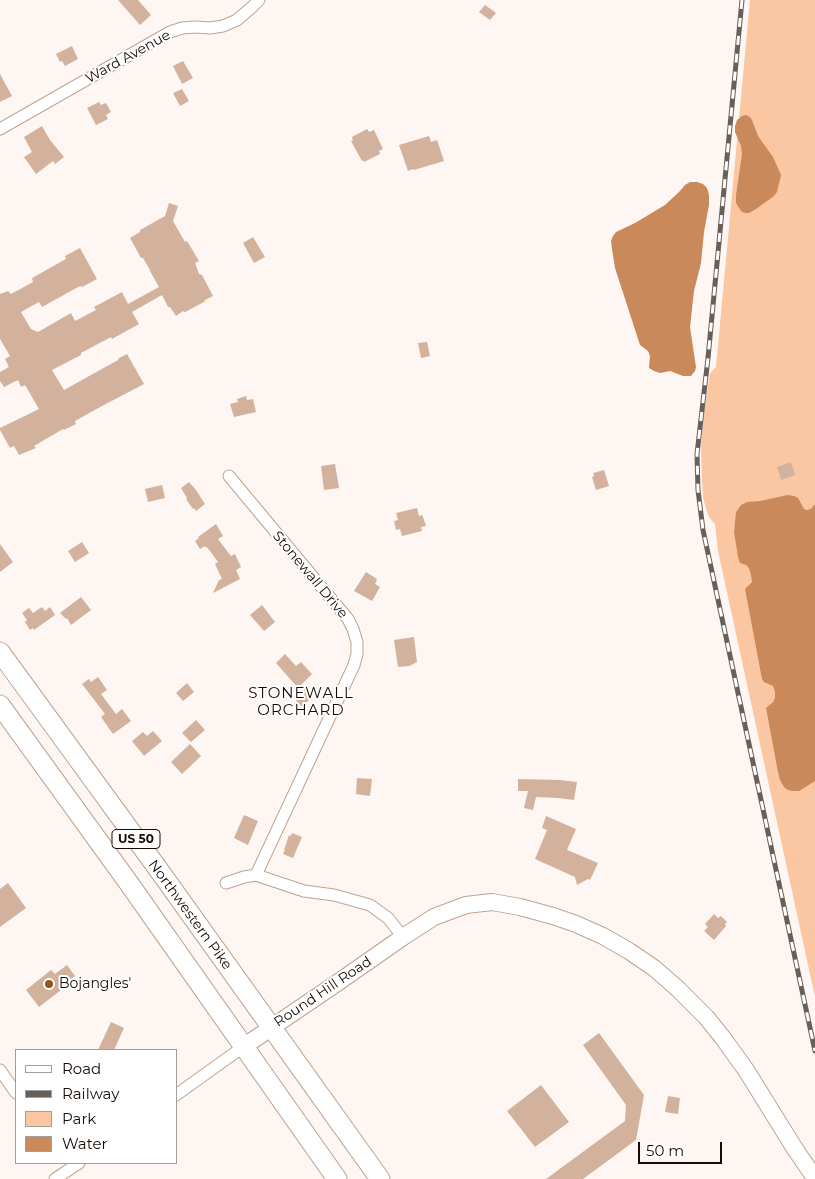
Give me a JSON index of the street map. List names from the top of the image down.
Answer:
{
  "streets": {
    "main road": ["US 50", "Northwestern Pike"],
    "street": ["Ward Avenue", "Stonewall Drive", "Round Hill Road"]
  },
  "crossings": [
    ["US 50", "Round Hill Road"],
    ["Northwestern Pike", "Round Hill Road"]
  ],
  "districts": ["STONEWALL ORCHARD"],
  "places": ["Bojangles'"],
  "legend": [
    "Road",
    "Railway",
    "Park",
    "Water"
  ],
  "scale_bar": "50 m"
}
